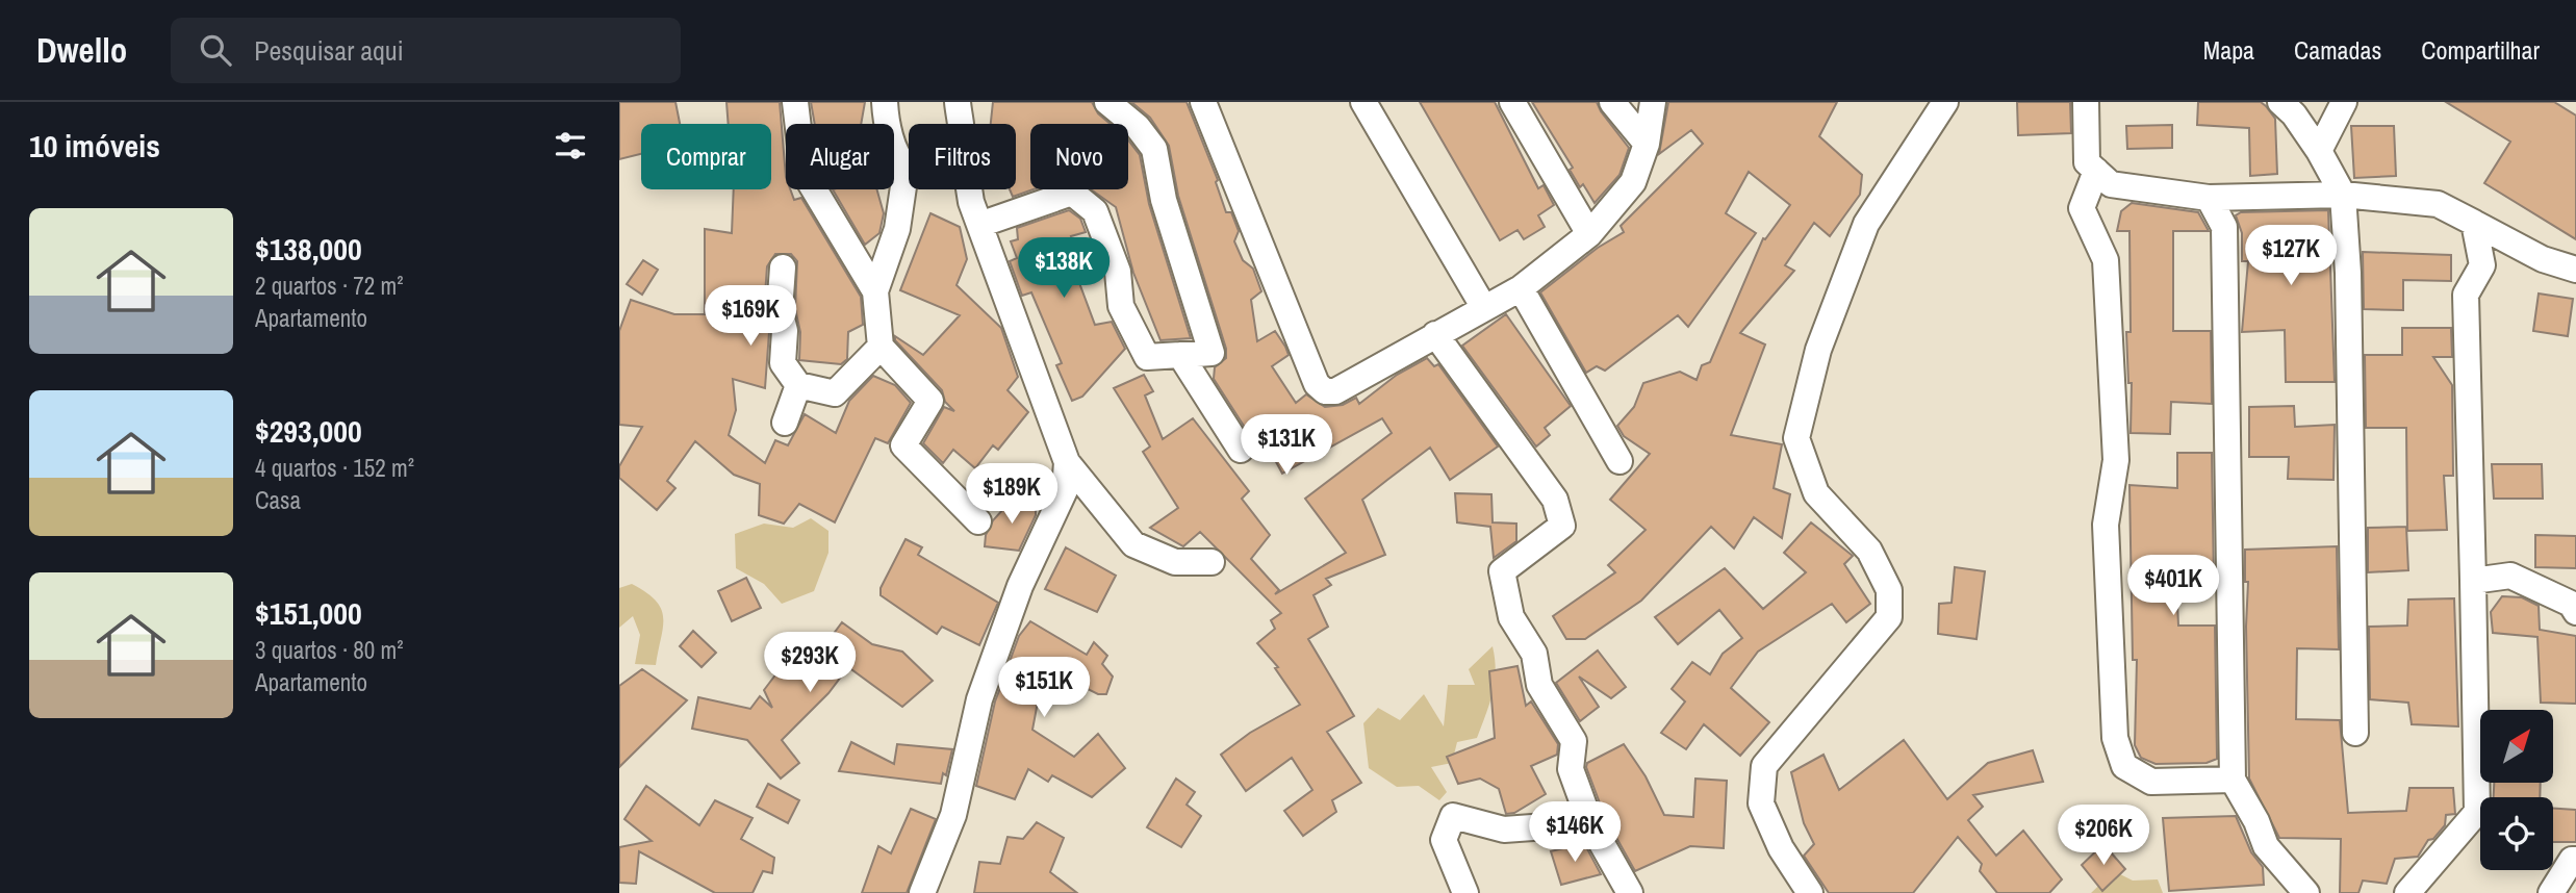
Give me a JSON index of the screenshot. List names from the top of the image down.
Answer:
{
  "north": "top right",
  "page": {
    "header": "Dwello",
    "search": "Pesquisar aqui",
    "nav": ["Mapa", "Camadas", "Compartilhar"],
    "heading": "10 imóveis",
    "chip": [
      "Comprar",
      "Alugar",
      "Filtros",
      "Novo"
    ],
    "list": [
      {
        "name": "$138,000",
        "note": "2 quartos · 72 m² · Apartamento"
      },
      {
        "name": "$293,000",
        "note": "4 quartos · 152 m² · Casa"
      },
      {
        "name": "$151,000",
        "note": "3 quartos · 80 m² · Apartamento"
      }
    ],
    "price": [
      "$127K",
      "$138K",
      "$169K",
      "$131K",
      "$189K",
      "$401K",
      "$293K",
      "$151K",
      "$146K",
      "$206K"
    ]
  }
}
